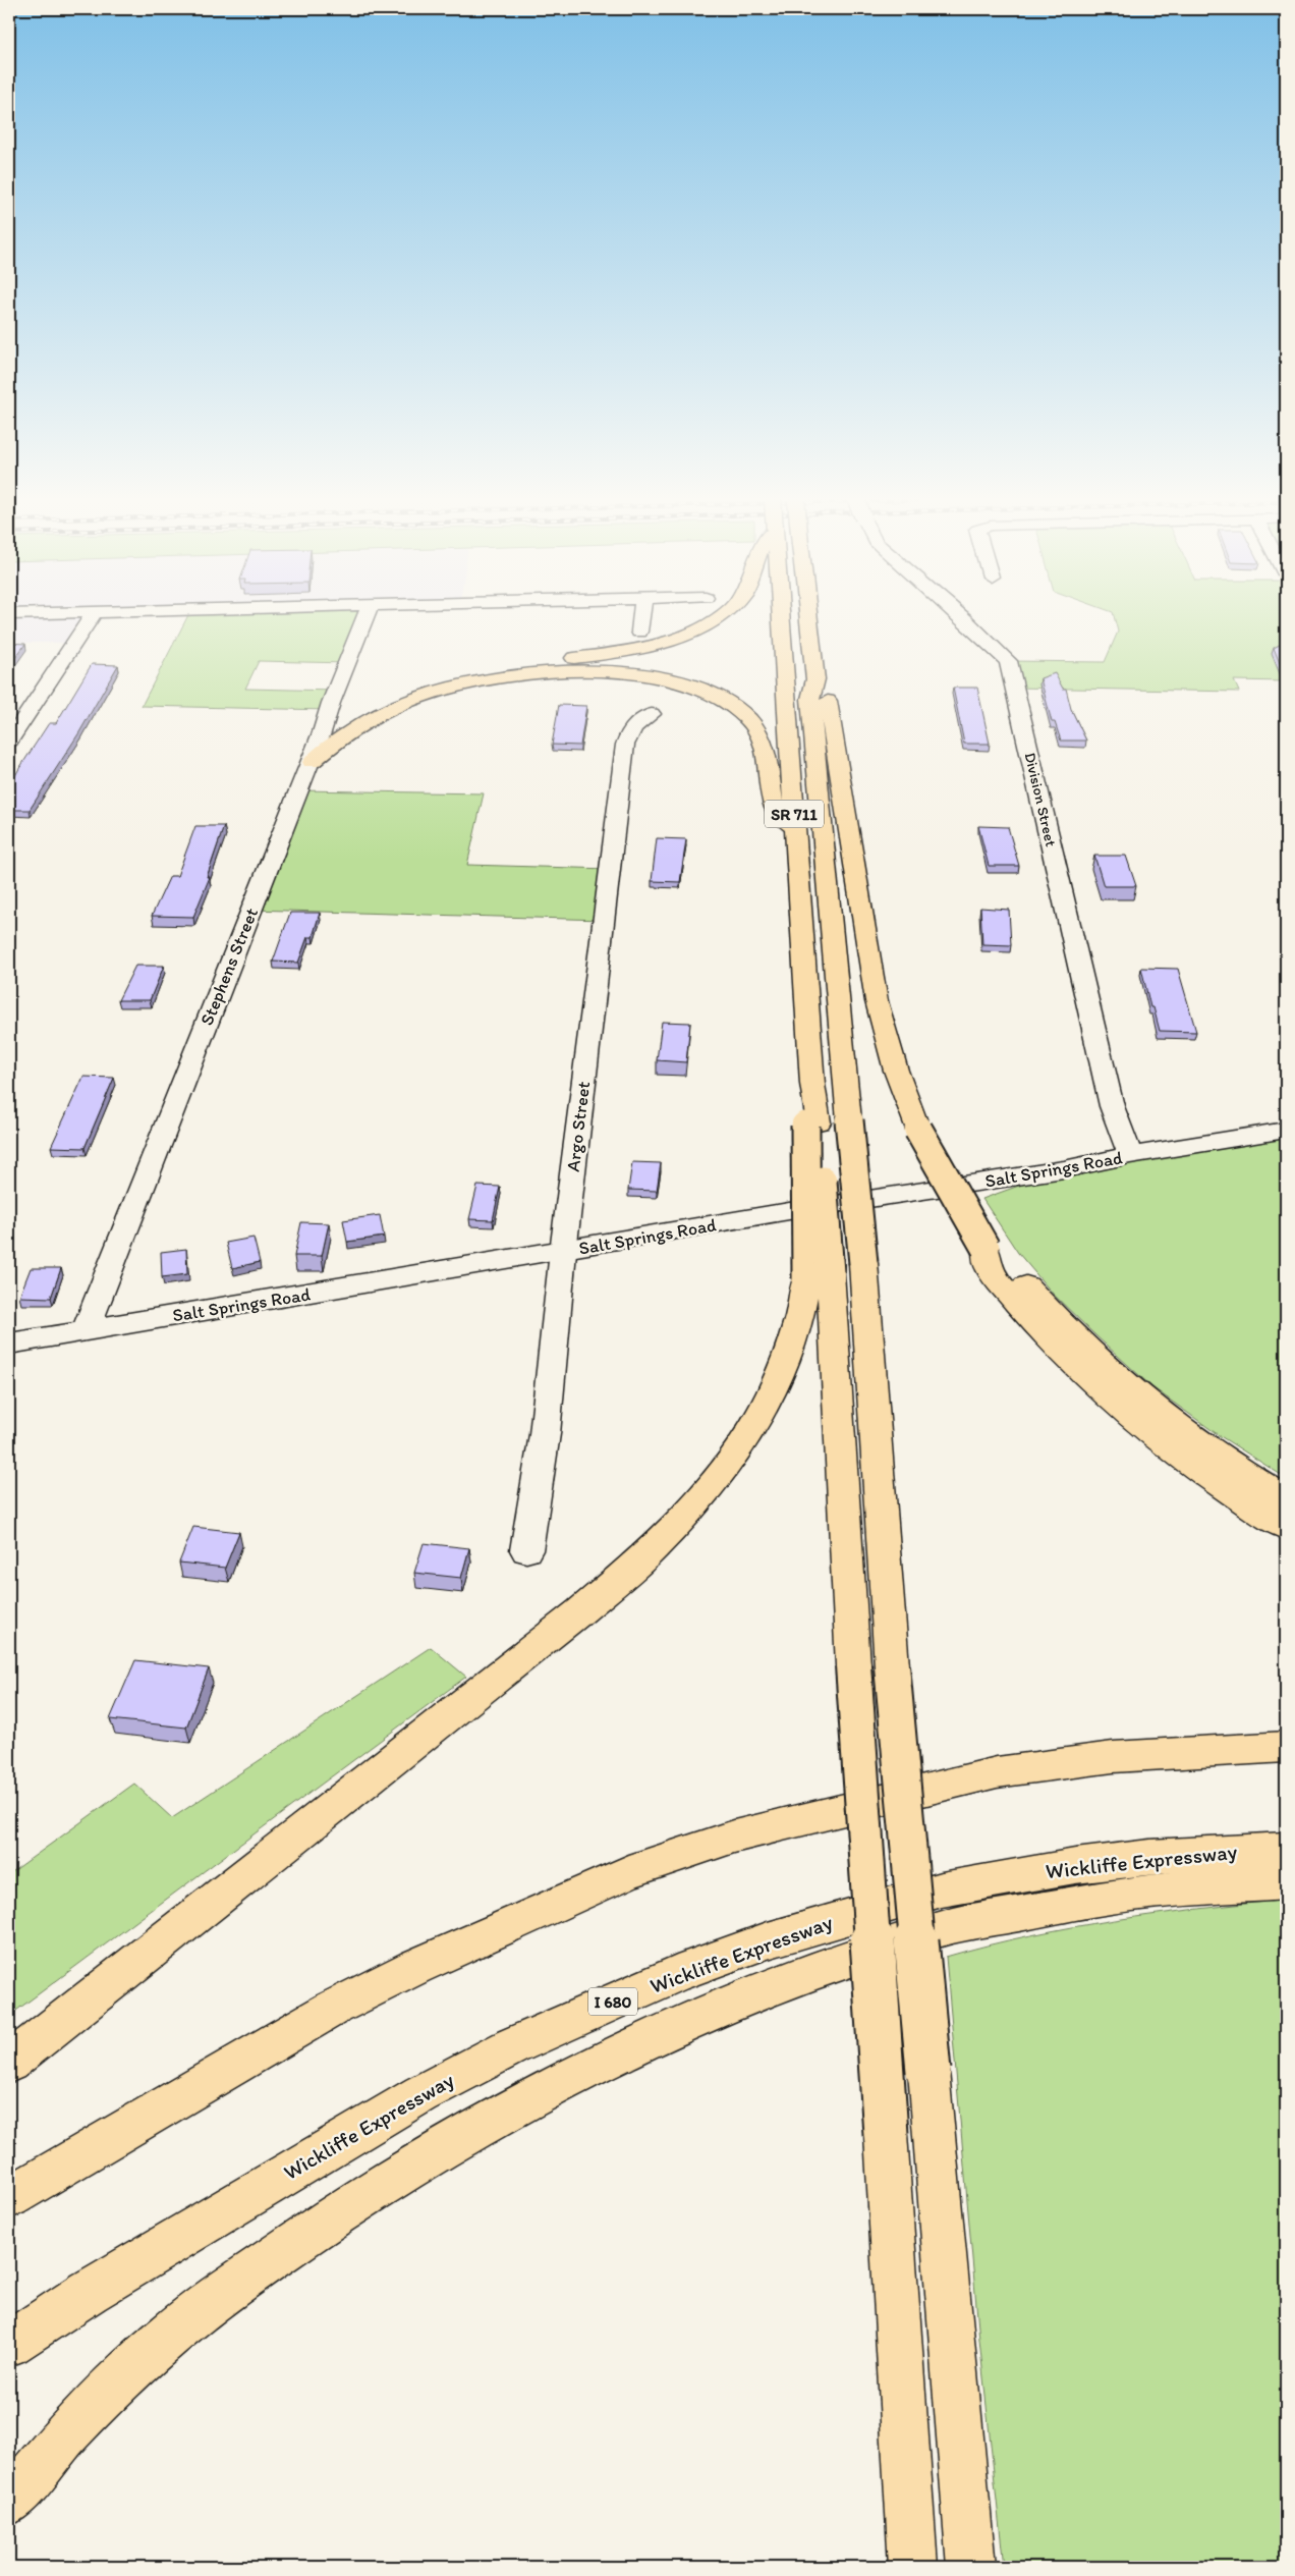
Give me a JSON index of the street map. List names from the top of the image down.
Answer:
{
  "streets": {
    "highway": ["SR 711", "Wickliffe Expressway", "I 680"],
    "street": [
      "Division Street",
      "Stephens Street",
      "Argo Street",
      "Salt Springs Road"
    ]
  },
  "crossings": [
    ["Division Street", "Salt Springs Road"],
    ["Stephens Street", "Salt Springs Road"],
    ["Argo Street", "Salt Springs Road"]
  ]
}
